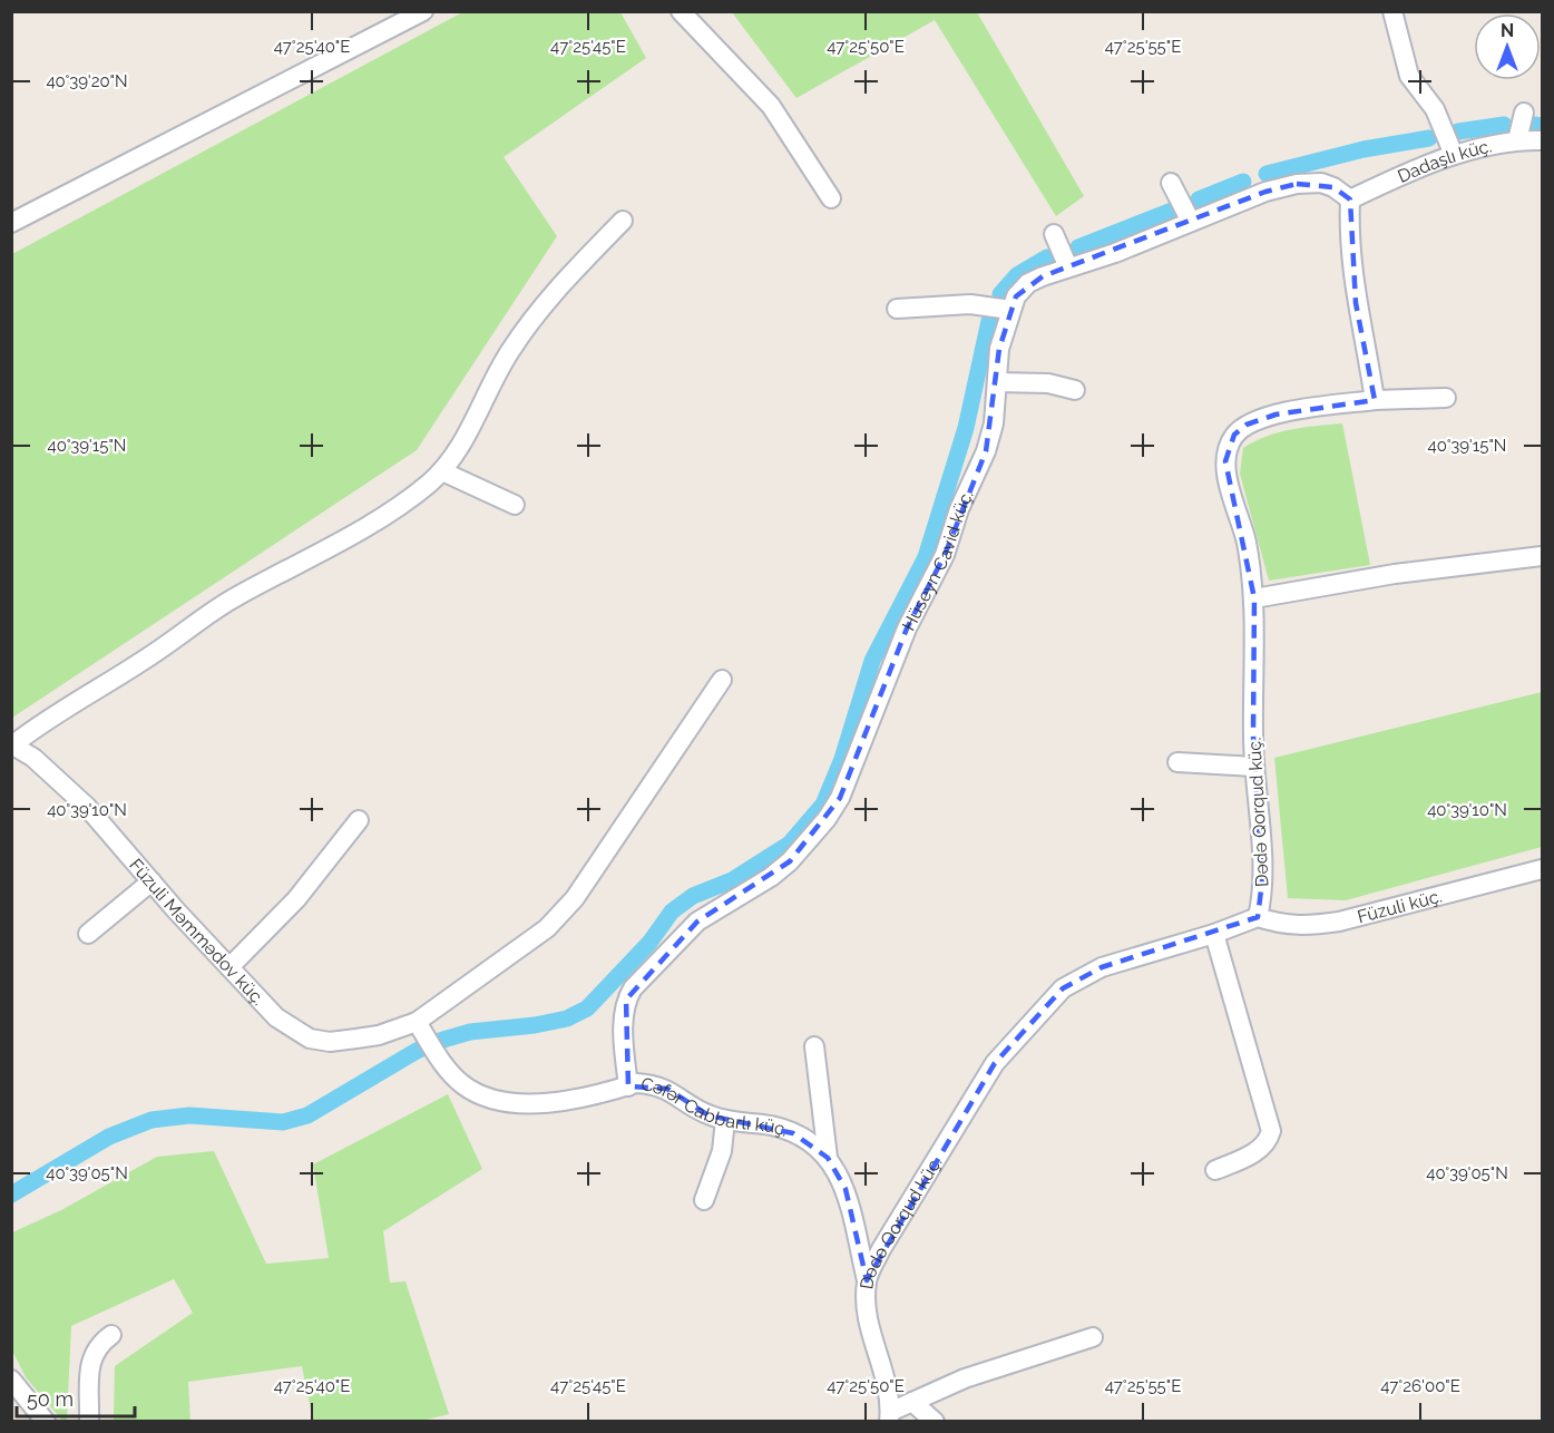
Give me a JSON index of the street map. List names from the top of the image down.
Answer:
{
  "streets": {
    "street": [
      "Dadaşlı küç.",
      "Hüseyn Cavid küç.",
      "Dədə Qorqud küç.",
      "Füzuli küç.",
      "Füzuli Məmmədov küç.",
      "Cəfər Cabbarlı küç."
    ]
  },
  "crossings": [
    ["Dadaşlı küç.", "Hüseyn Cavid küç."],
    ["Hüseyn Cavid küç.", "Cəfər Cabbarlı küç."],
    ["Dədə Qorqud küç.", "Füzuli küç."],
    ["Dədə Qorqud küç.", "Cəfər Cabbarlı küç."],
    ["Füzuli Məmmədov küç.", "Cəfər Cabbarlı küç."]
  ],
  "scale_bar": "50 m",
  "north": "top",
  "coordinates": [
    "47°25'40\"E",
    "47°25'45\"E",
    "47°25'50\"E",
    "47°25'55\"E",
    "40°39'20\"N",
    "40°39'15\"N",
    "40°39'10\"N",
    "40°39'05\"N",
    "47°26'00\"E"
  ]
}
